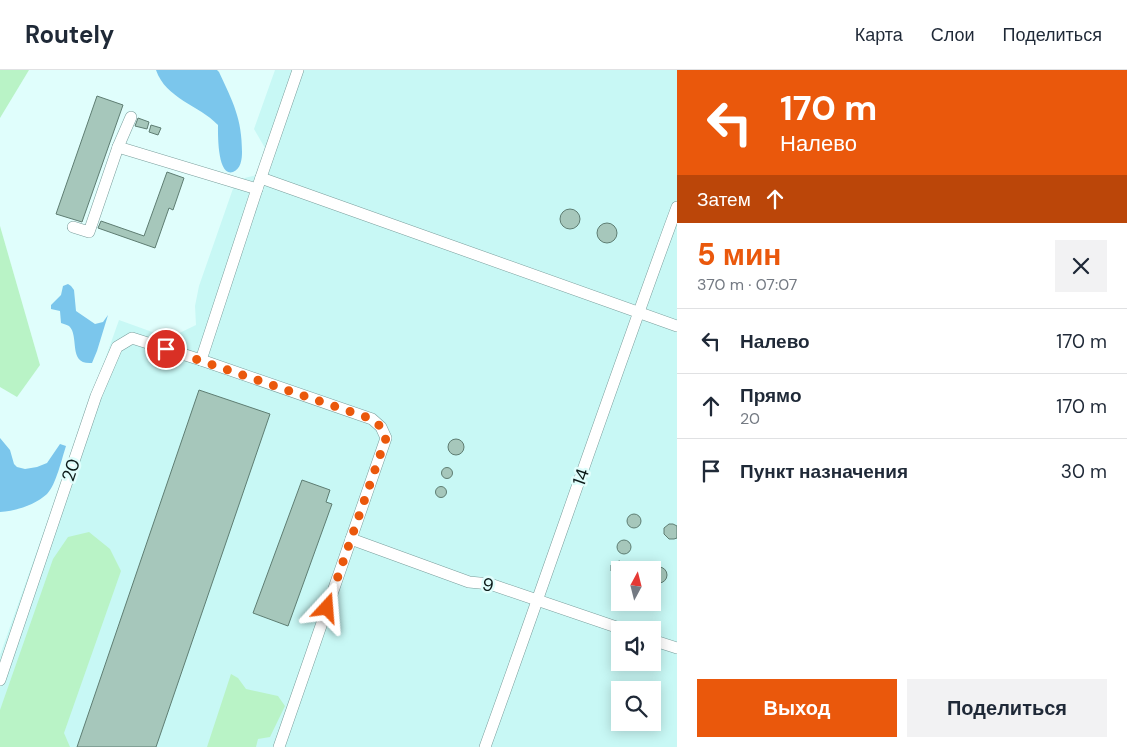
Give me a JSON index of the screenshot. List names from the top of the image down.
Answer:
{
  "streets": {
    "lane": ["20", "14", "9"]
  },
  "crossings": [
    ["20", "9"],
    ["14", "9"]
  ],
  "north": "top",
  "page": {
    "header": "Routely",
    "nav": ["Карта", "Слои", "Поделиться"],
    "turn": ["170 m", "Налево"],
    "then": "Затем",
    "heading": ["5 мин", "370 m · 07:07"],
    "list": [
      {
        "name": "Налево",
        "value": "170 m"
      },
      {
        "name": "Прямо",
        "note": "20",
        "value": "170 m"
      },
      {
        "name": "Пункт назначения",
        "value": "30 m"
      }
    ],
    "buttons": ["Выход", "Поделиться"]
  }
}
